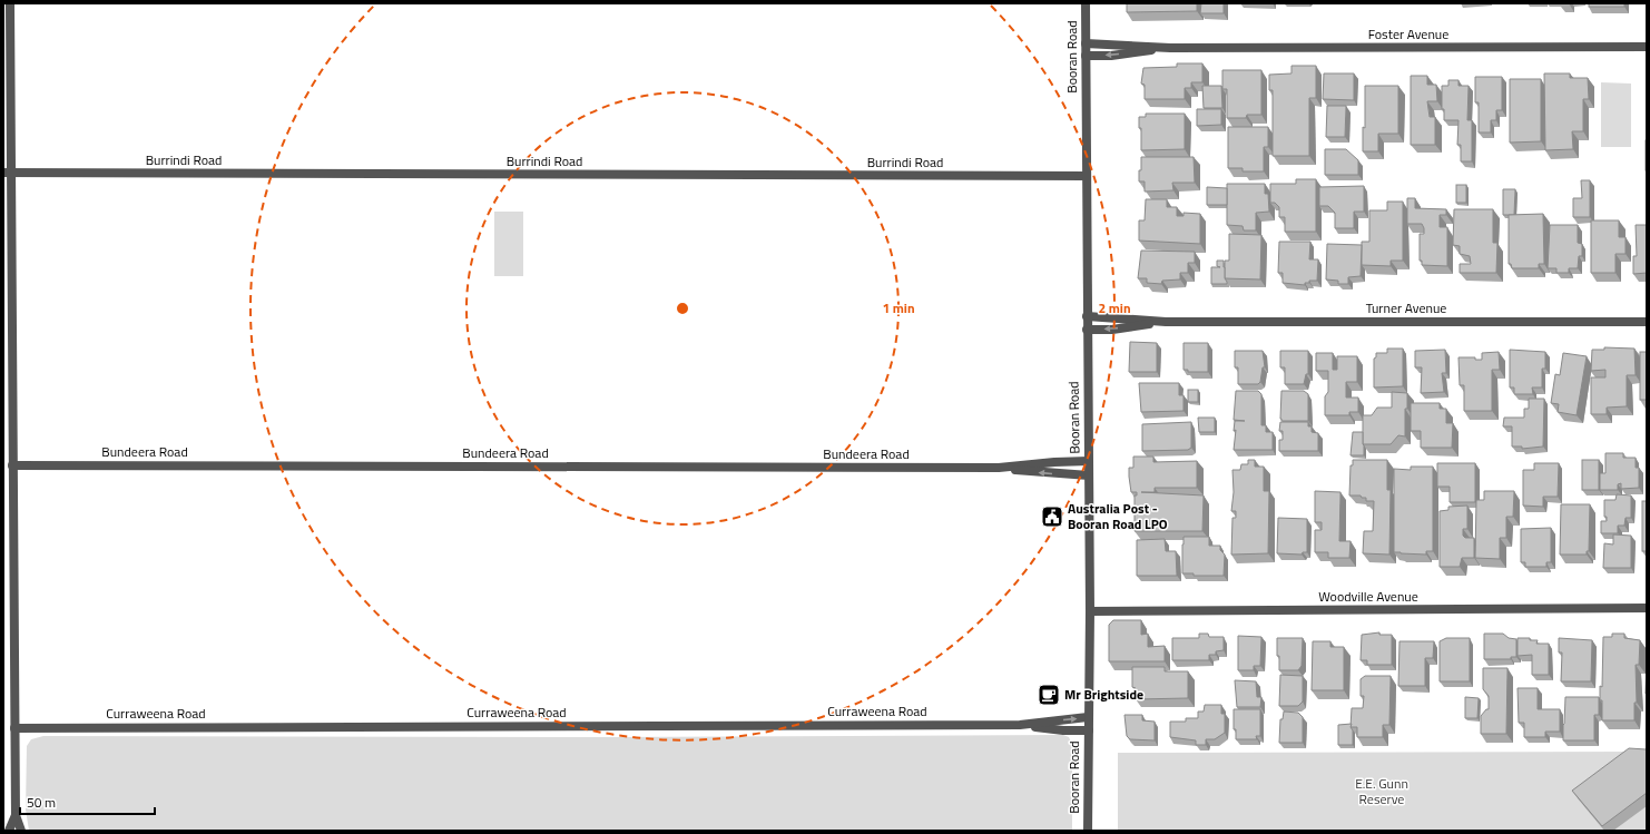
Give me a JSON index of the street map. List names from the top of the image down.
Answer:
{
  "streets": {
    "street": [
      "Foster Avenue",
      "Booran Road",
      "Burrindi Road",
      "Turner Avenue",
      "Bundeera Road",
      "Woodville Avenue",
      "Curraweena Road"
    ]
  },
  "crossings": [
    ["Foster Avenue", "Booran Road"],
    ["Booran Road", "Burrindi Road"],
    ["Booran Road", "Turner Avenue"],
    ["Booran Road", "Bundeera Road"],
    ["Booran Road", "Woodville Avenue"],
    ["Booran Road", "Curraweena Road"]
  ],
  "parks": ["E.E. Gunn Reserve"],
  "places": {
    "public building": ["Australia Post - Booran Road LPO"],
    "cafe": ["Mr Brightside"]
  },
  "scale_bar": "50 m",
  "rings": ["1 min", "2 min"]
}
